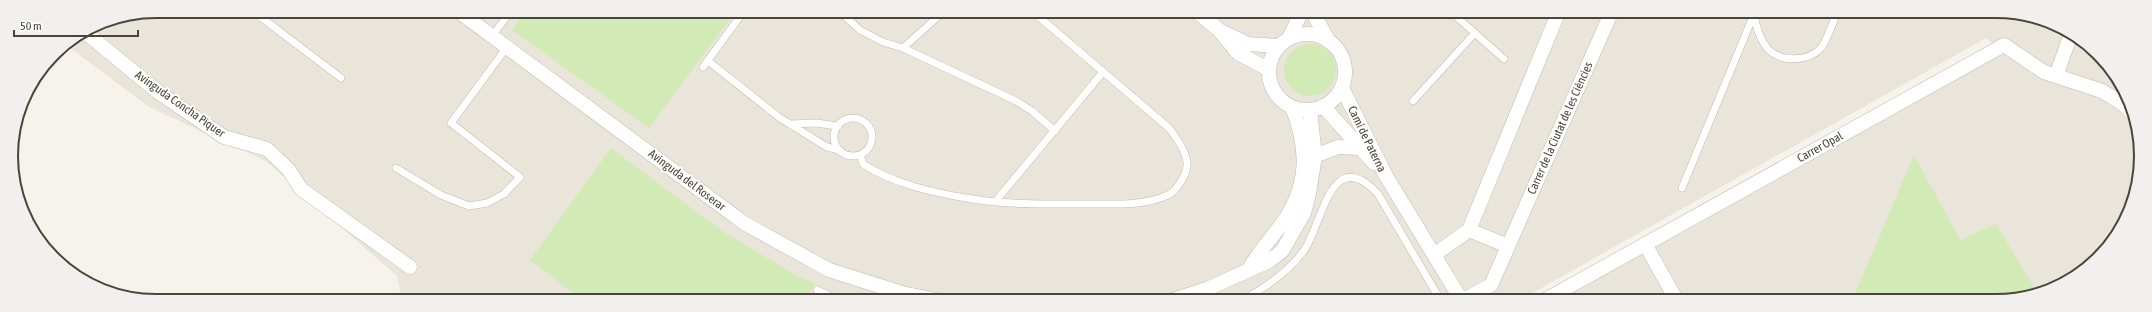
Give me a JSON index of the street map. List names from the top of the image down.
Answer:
{
  "streets": {
    "street": [
      "Avinguda Concha Piquer",
      "Carrer de la Ciutat de les Ciències",
      "Camí de Paterna",
      "Carrer Opal",
      "Avinguda del Roserar"
    ]
  },
  "scale_bar": "50 m"
}
